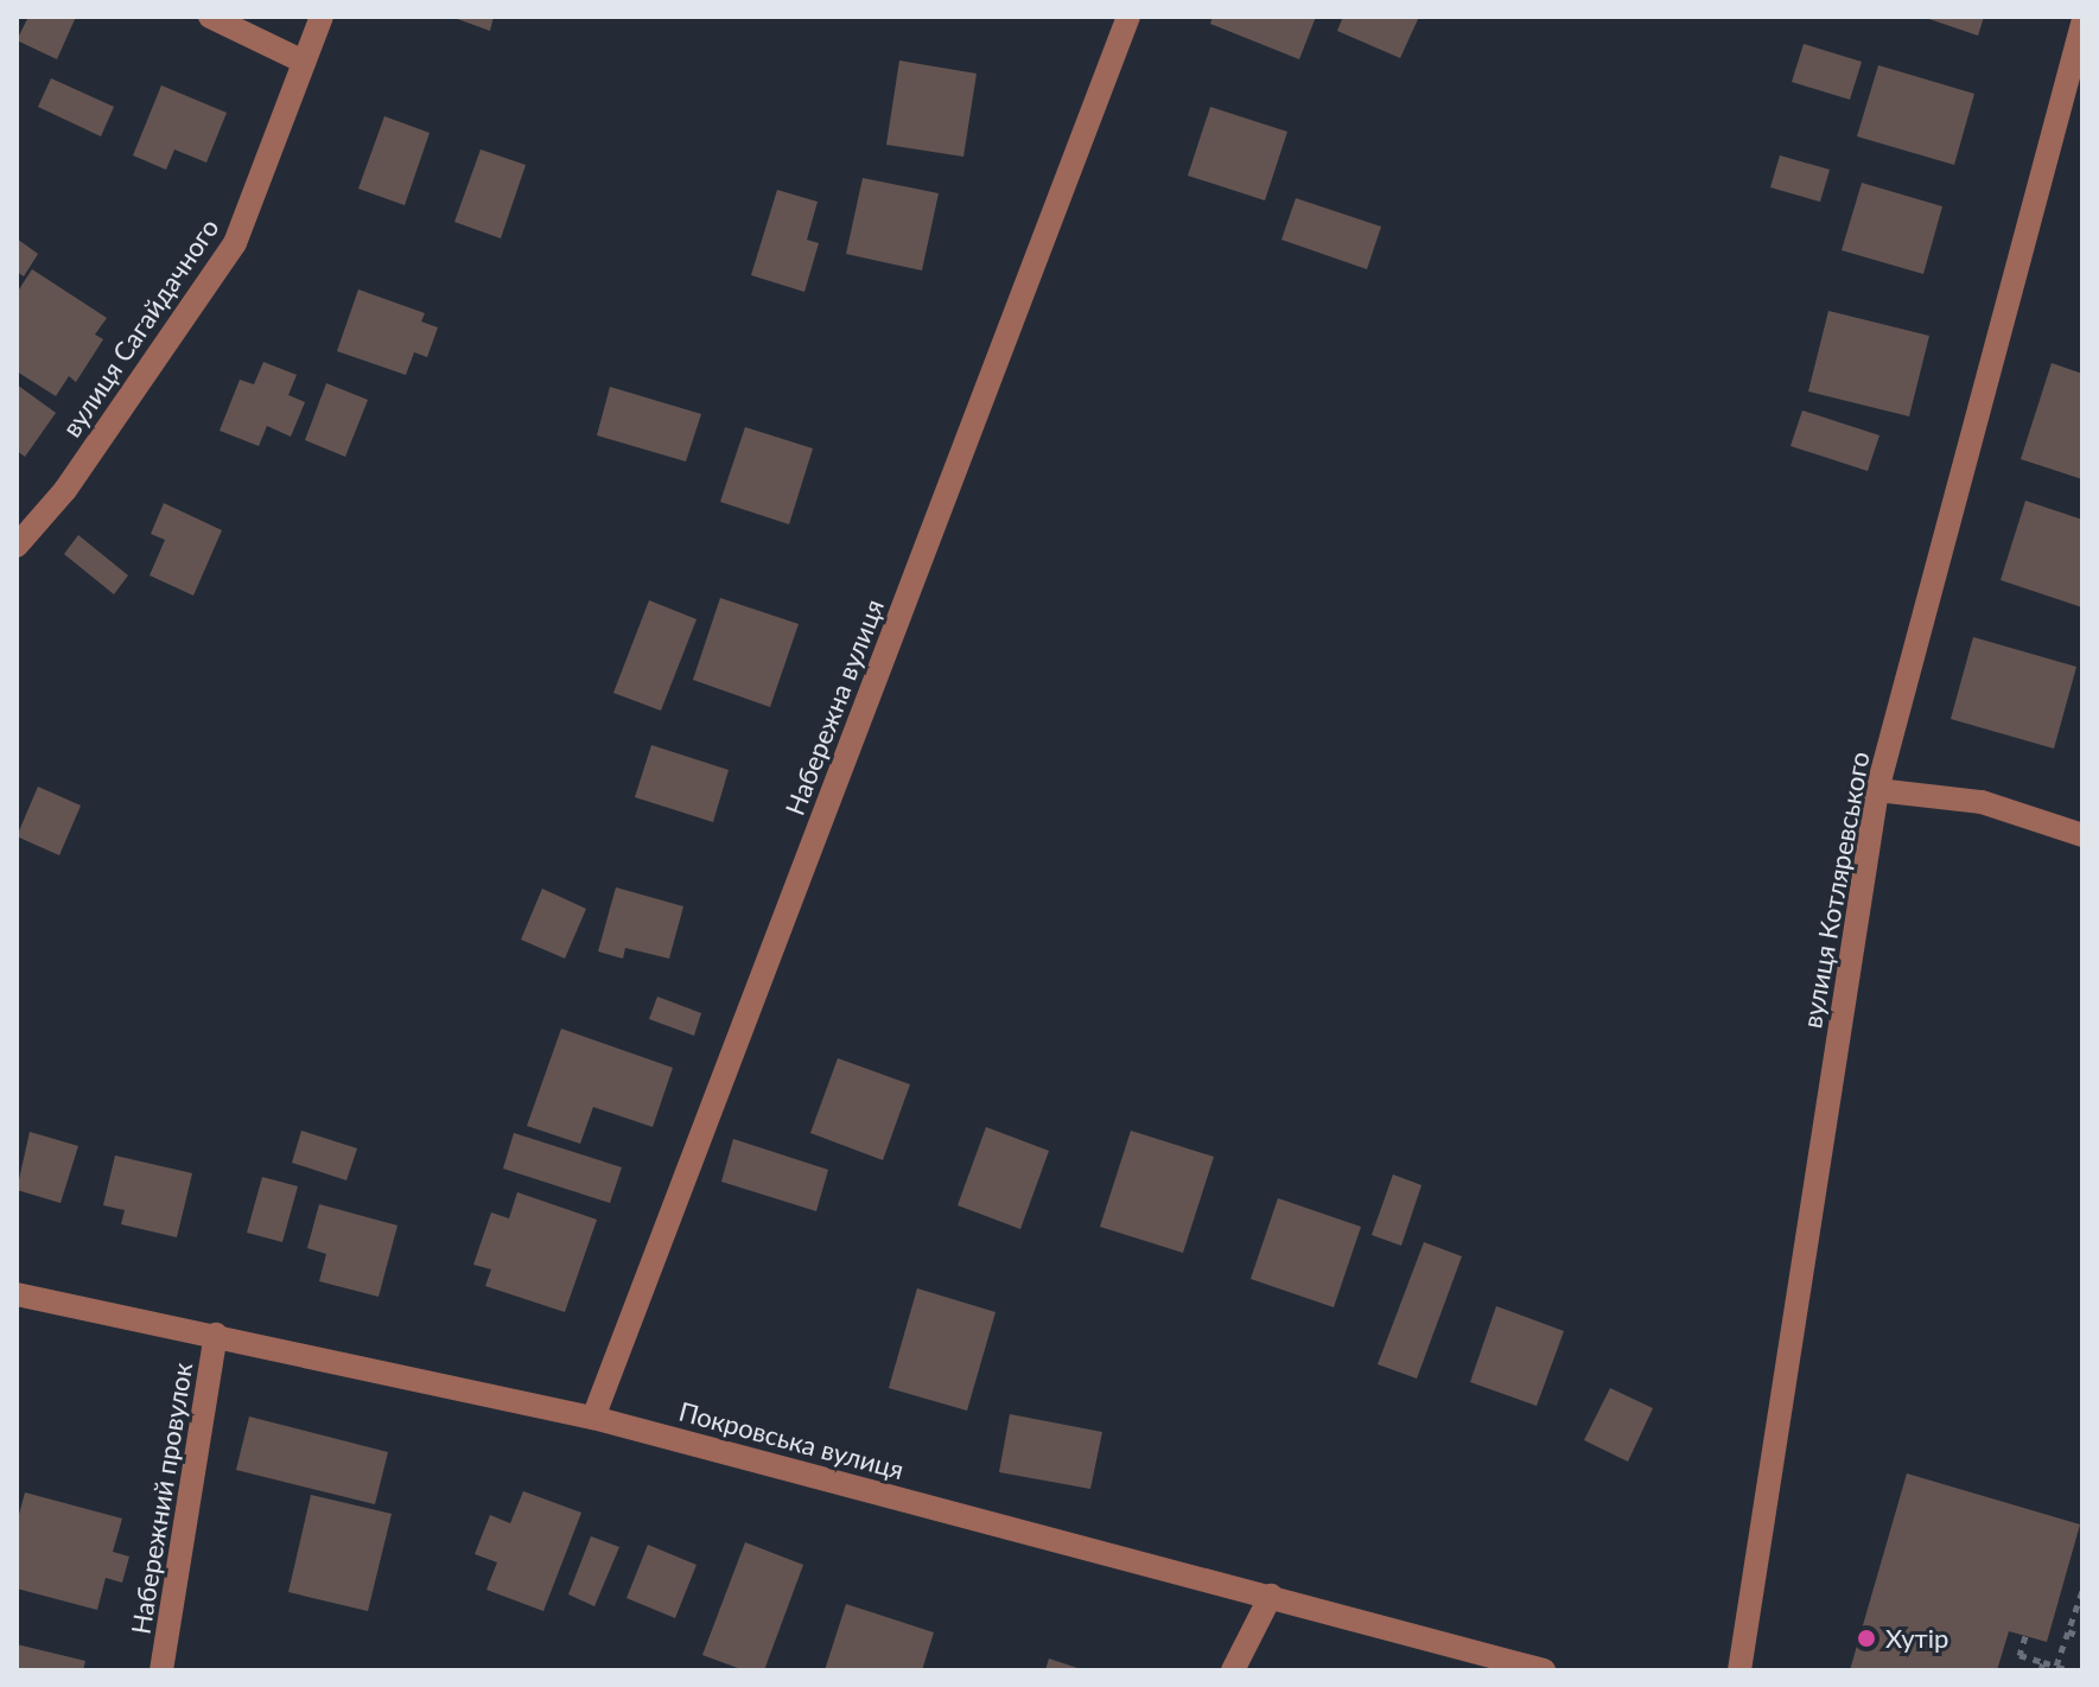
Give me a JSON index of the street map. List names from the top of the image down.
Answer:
{
  "streets": {
    "street": [
      "вулиця Сагайдачного",
      "Набережна вулиця",
      "вулиця Котляревського",
      "Покровська вулиця",
      "Набережний провулок"
    ]
  },
  "crossings": [
    ["Набережна вулиця", "Покровська вулиця"],
    ["Покровська вулиця", "Набережний провулок"]
  ],
  "places": ["Хутір"]
}
